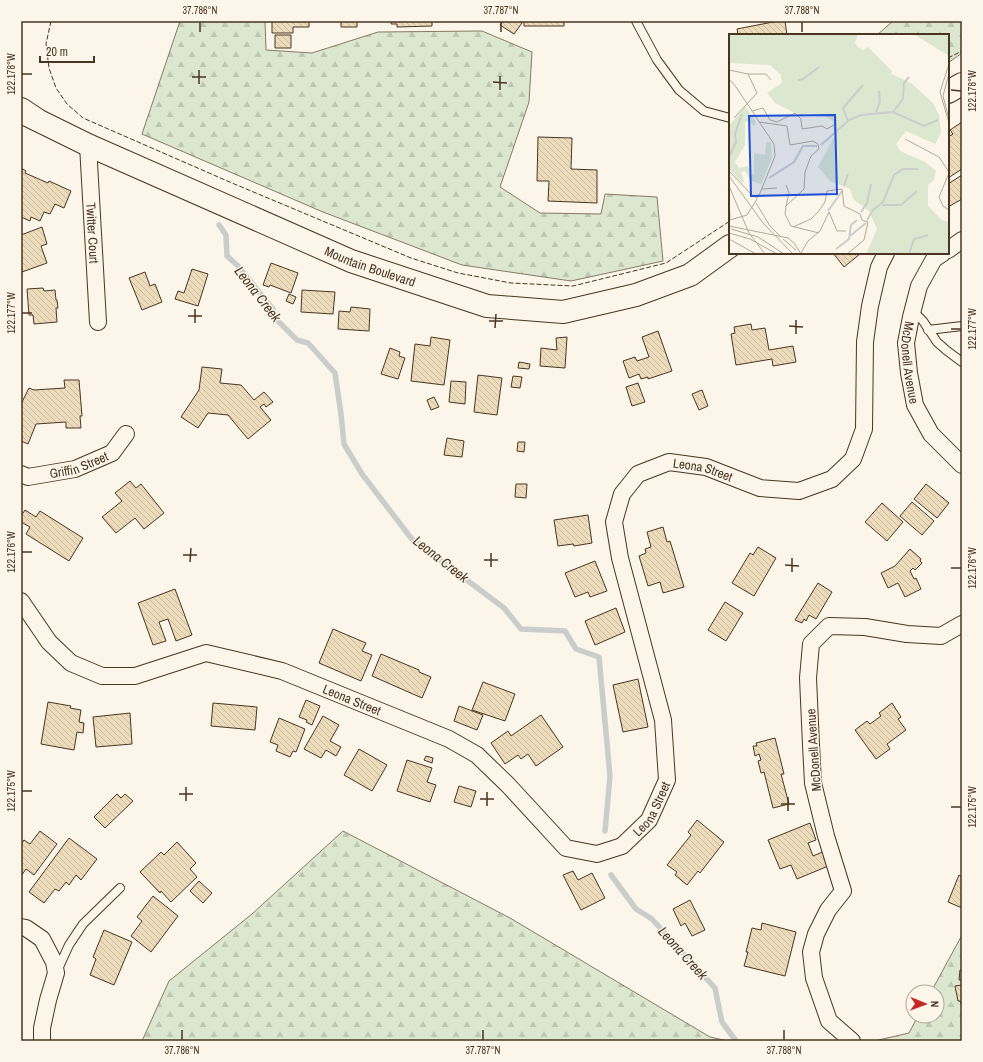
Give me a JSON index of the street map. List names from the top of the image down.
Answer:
{
  "streets": {
    "street": [
      "Twitter Court",
      "Mountain Boulevard",
      "McDonell Avenue",
      "Griffin Street",
      "Leona Street"
    ]
  },
  "crossings": [
    ["Twitter Court", "Mountain Boulevard"]
  ],
  "water": ["Leona Creek"],
  "scale_bar": "20 m",
  "north": "right",
  "coordinates": [
    "37.786°N",
    "37.787°N",
    "37.788°N",
    "122.178°W",
    "122.177°W",
    "122.176°W",
    "122.175°W"
  ]
}
